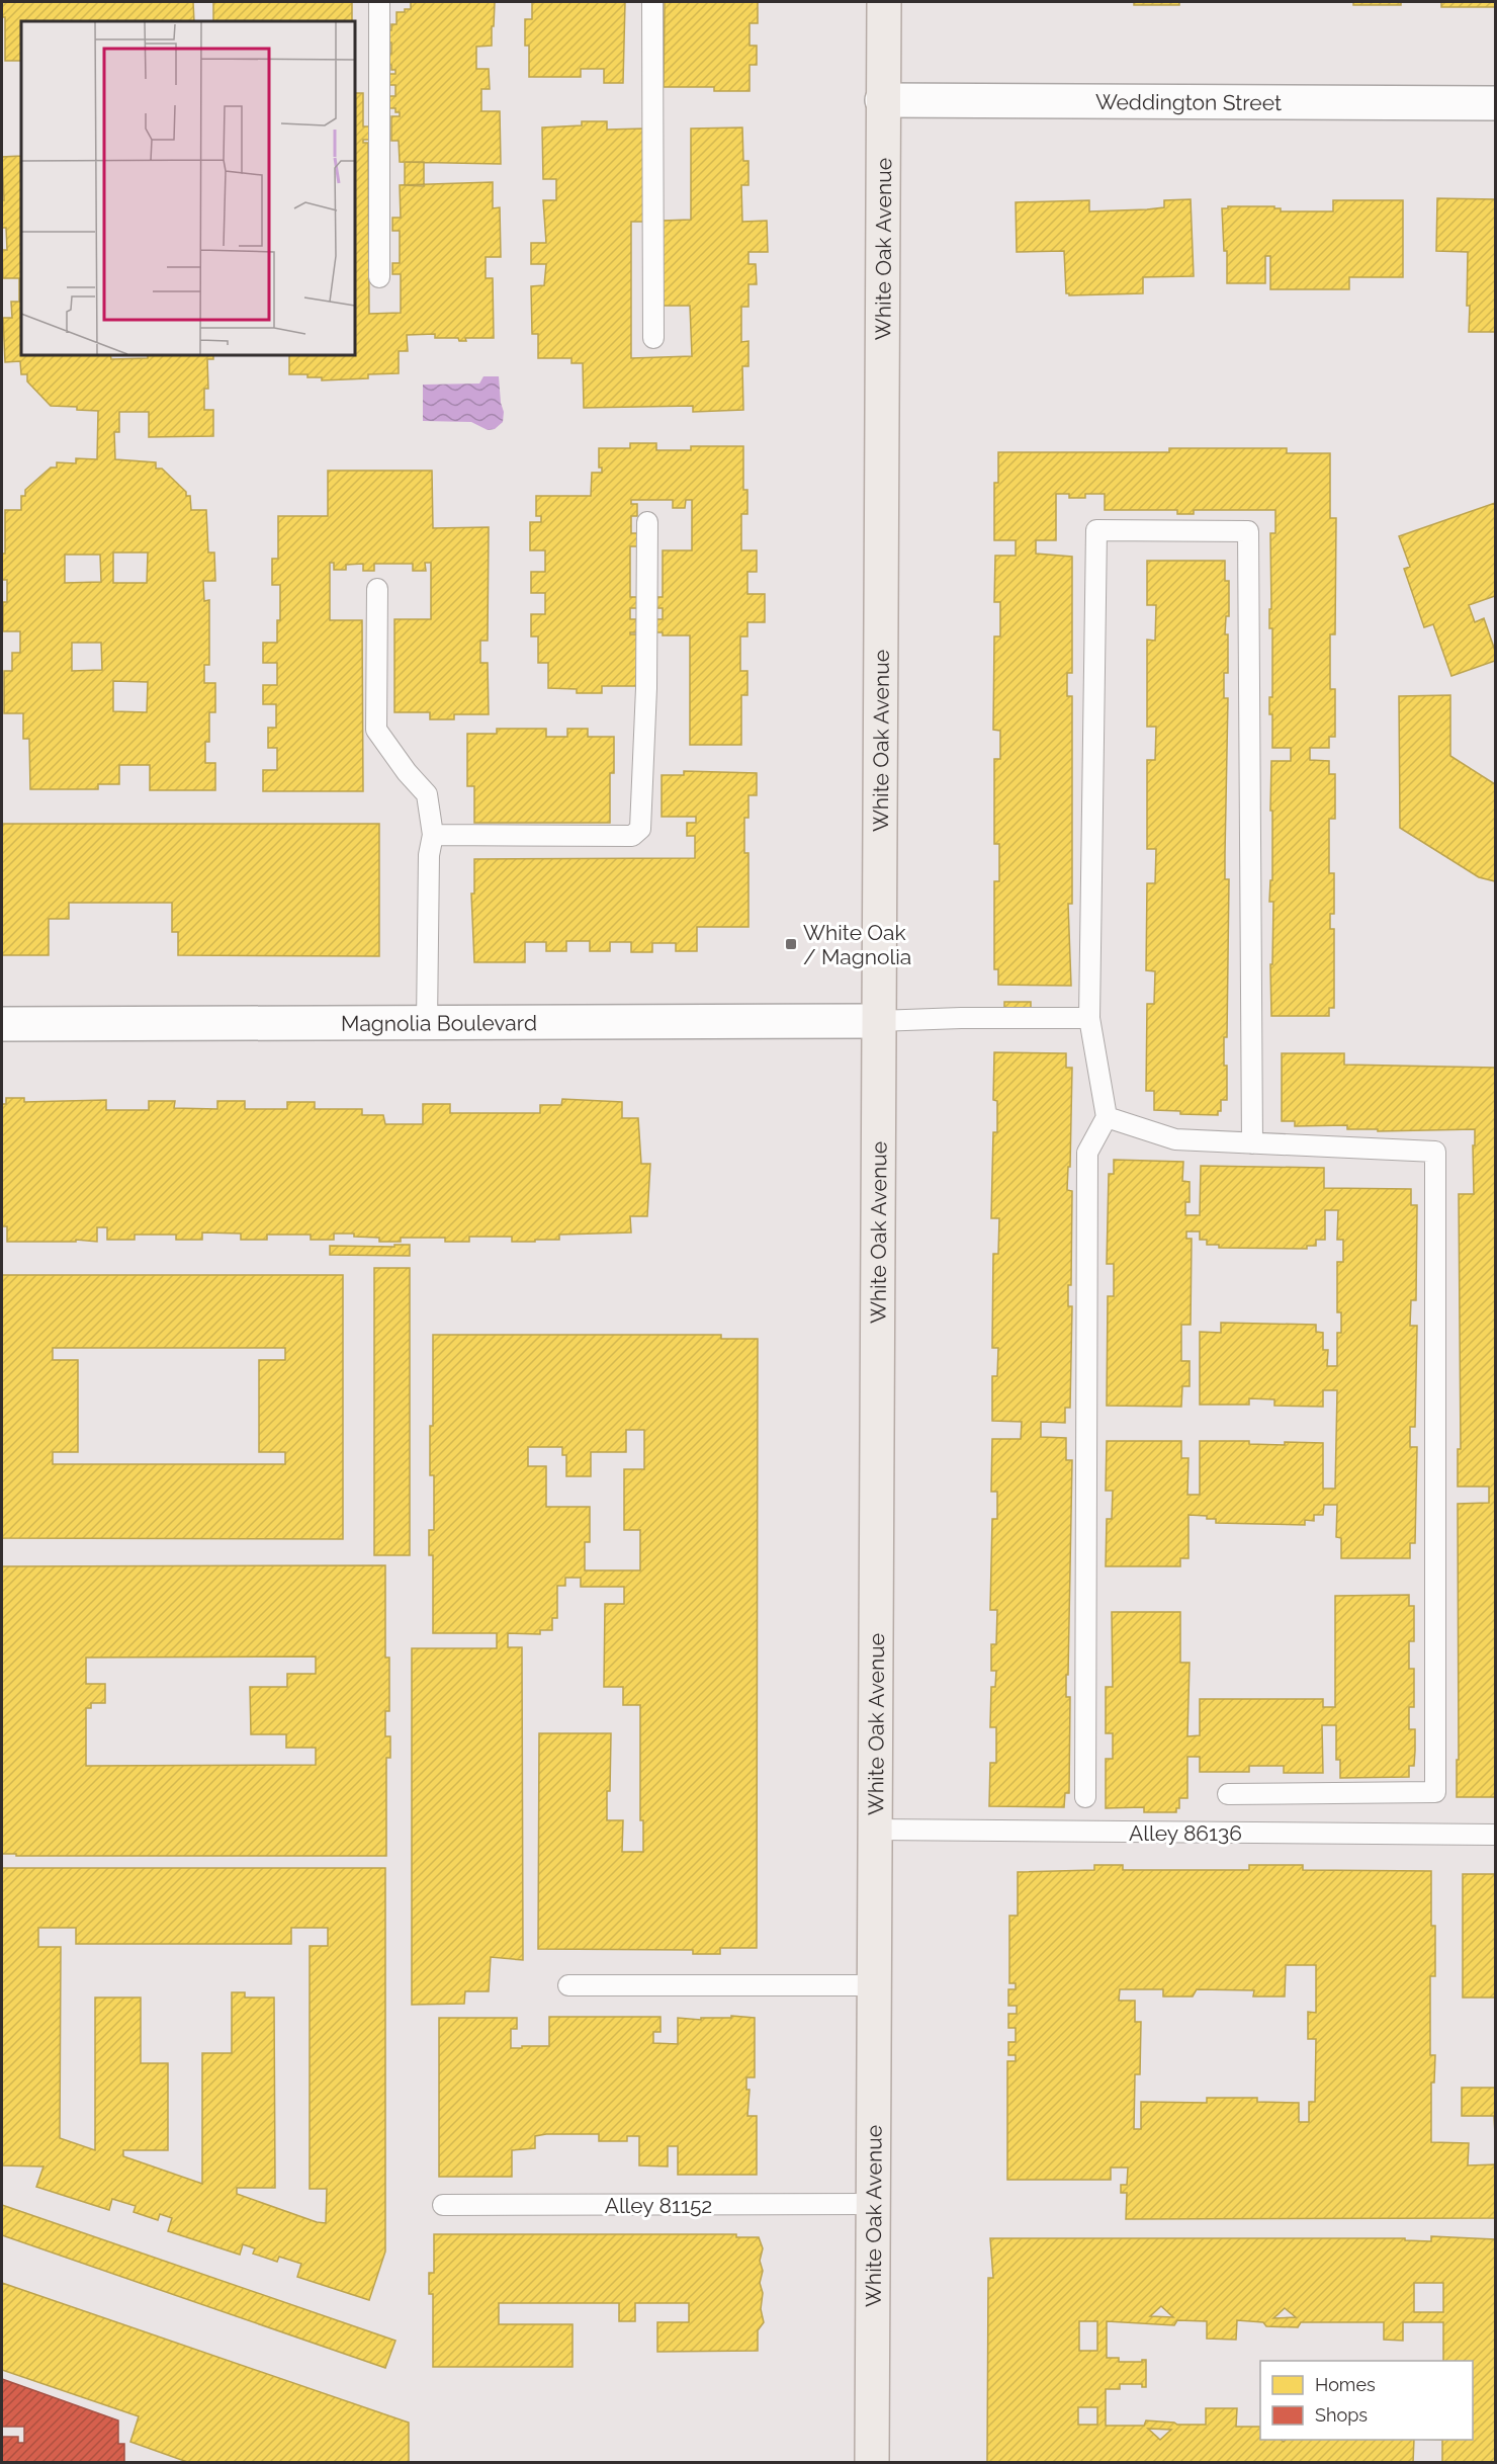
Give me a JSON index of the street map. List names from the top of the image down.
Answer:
{
  "streets": {
    "main road": ["White Oak Avenue"],
    "street": ["Weddington Street", "Magnolia Boulevard"],
    "lane": ["Alley 86136", "Alley 81152"]
  },
  "crossings": [
    ["Weddington Street", "White Oak Avenue"],
    ["White Oak Avenue", "Magnolia Boulevard"],
    ["White Oak Avenue", "Alley 86136"],
    ["White Oak Avenue", "Alley 81152"]
  ],
  "places": {
    "transit": ["White Oak / Magnolia"]
  },
  "legend": ["Homes", "Shops"]
}
